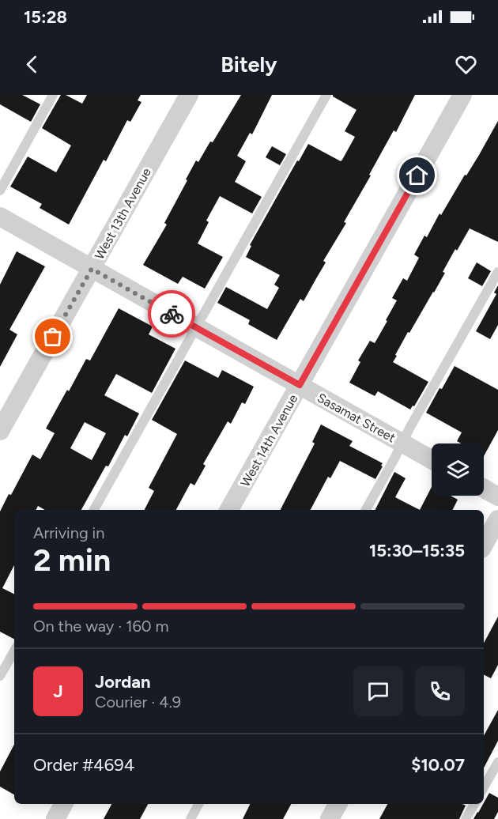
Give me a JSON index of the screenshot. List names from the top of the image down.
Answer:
{
  "streets": {
    "street": ["West 13th Avenue", "Sasamat Street", "West 14th Avenue"]
  },
  "crossings": [
    ["West 13th Avenue", "Sasamat Street"],
    ["Sasamat Street", "West 14th Avenue"]
  ],
  "page": {
    "status": "15:28",
    "header": "Bitely",
    "heading": ["2 min", "Arriving in", "15:30–15:35"],
    "panel": [
      "Jordan",
      "Courier · 4.9",
      "Order #4694",
      "$10.07"
    ],
    "bar": "On the way · 160 m",
    "round": "J"
  }
}
